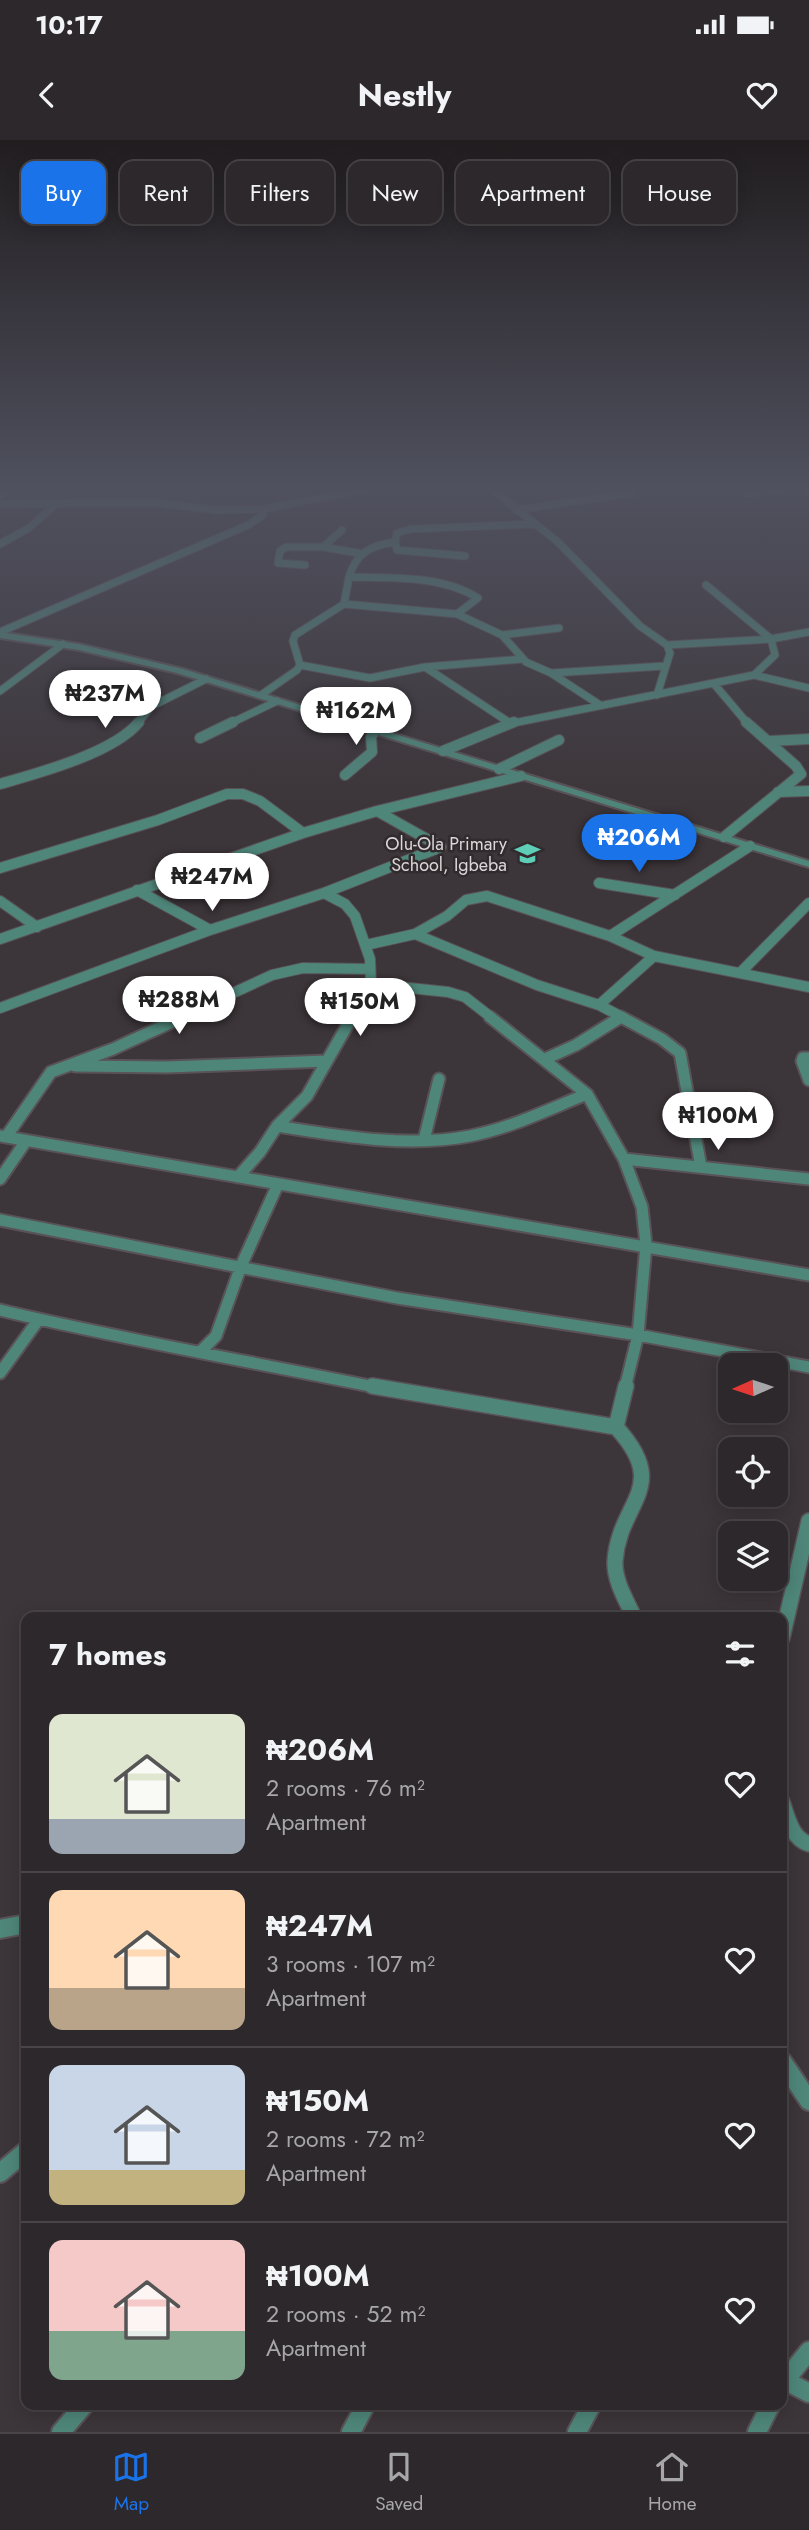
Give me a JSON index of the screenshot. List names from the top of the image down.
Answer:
{
  "places": {
    "school or university": ["Olu-Ola Primary School, Igbeba"]
  },
  "north": "left",
  "page": {
    "status": "10:17",
    "header": "Nestly",
    "chip": [
      "Buy",
      "Rent",
      "Filters",
      "New",
      "Apartment",
      "House"
    ],
    "price": [
      "₦237M",
      "₦162M",
      "₦206M",
      "₦247M",
      "₦288M",
      "₦150M",
      "₦100M"
    ],
    "heading": "7 homes",
    "list": [
      {
        "name": "₦206M",
        "note": "2 rooms · 76 m² · Apartment"
      },
      {
        "name": "₦247M",
        "note": "3 rooms · 107 m² · Apartment"
      },
      {
        "name": "₦150M",
        "note": "2 rooms · 72 m² · Apartment"
      },
      {
        "name": "₦100M",
        "note": "2 rooms · 52 m² · Apartment"
      }
    ],
    "tabs": ["Map", "Saved", "Home"]
  }
}
